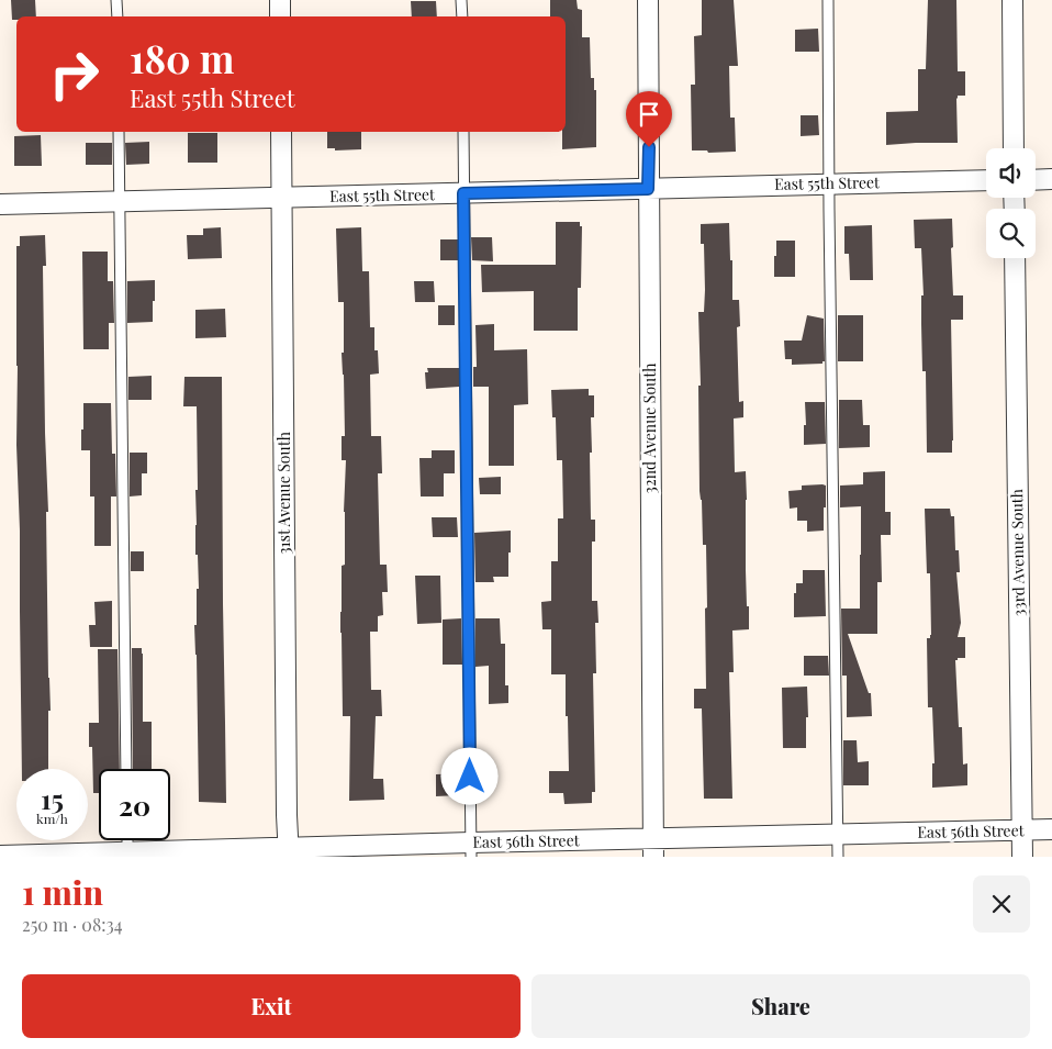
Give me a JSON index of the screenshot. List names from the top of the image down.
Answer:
{
  "streets": {
    "street": [
      "East 55th Street",
      "32nd Avenue South",
      "31st Avenue South",
      "33rd Avenue South",
      "East 56th Street"
    ]
  },
  "crossings": [
    ["East 55th Street", "32nd Avenue South"],
    ["East 55th Street", "31st Avenue South"],
    ["32nd Avenue South", "East 56th Street"],
    ["31st Avenue South", "East 56th Street"],
    ["33rd Avenue South", "East 56th Street"]
  ],
  "page": {
    "turn": ["180 m", "East 55th Street"],
    "speed": "15 km/h",
    "limit": "20",
    "heading": ["1 min", "250 m · 08:34"],
    "buttons": ["Exit", "Share"]
  }
}
